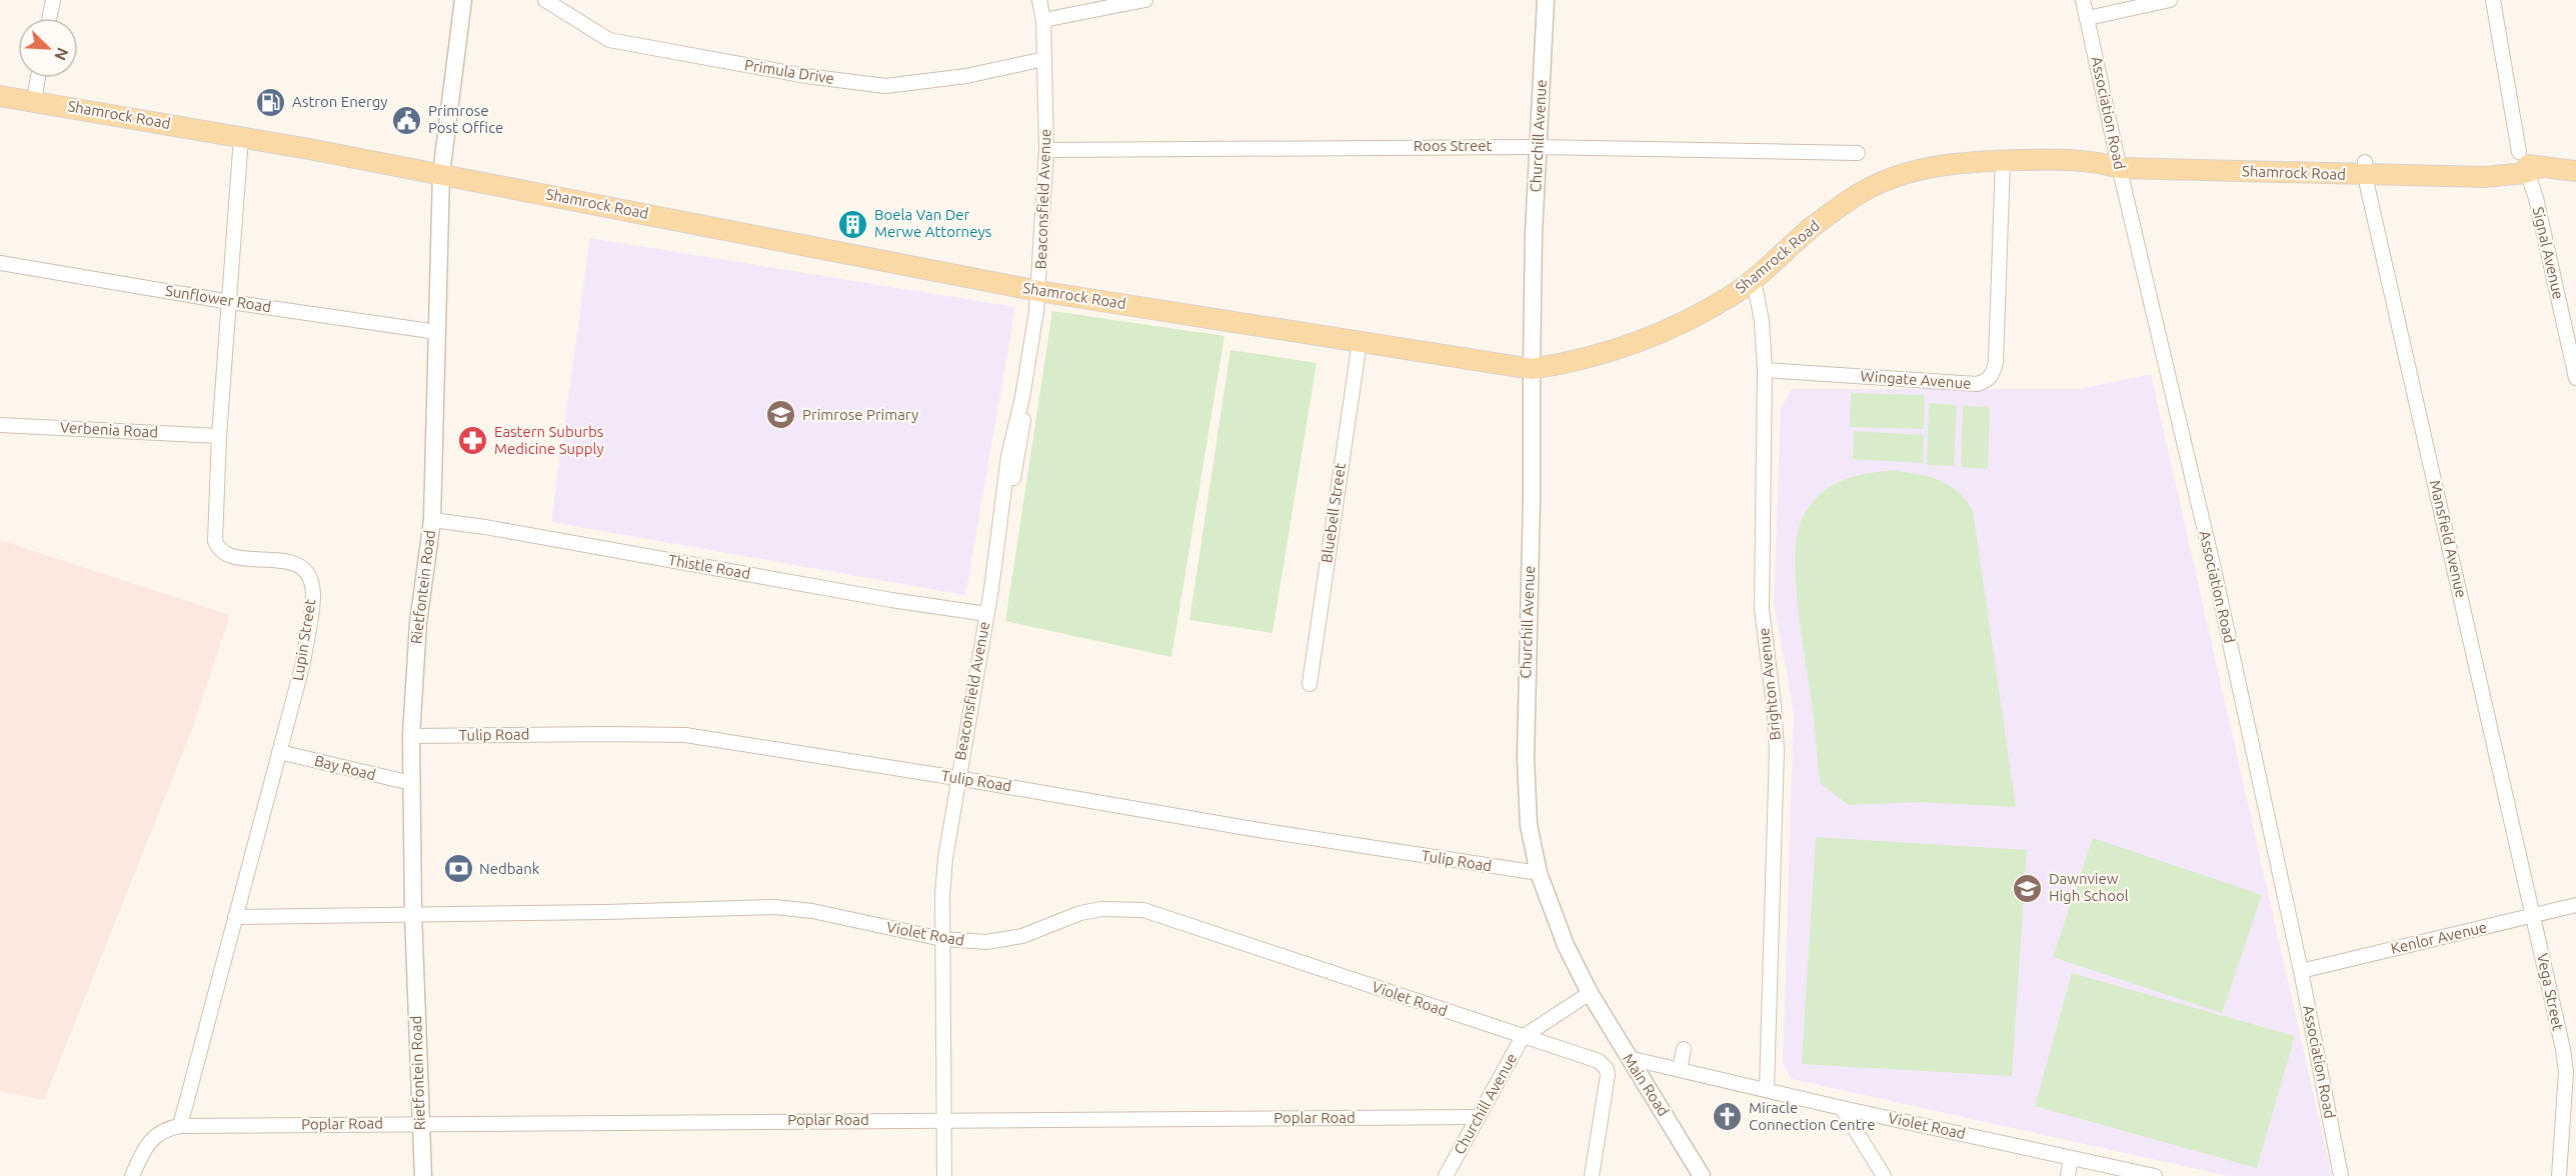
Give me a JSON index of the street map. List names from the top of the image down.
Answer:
{
  "streets": {
    "main road": ["Shamrock Road"],
    "street": [
      "Primula Drive",
      "Association Road",
      "Churchill Avenue",
      "Roos Street",
      "Beaconsfield Avenue",
      "Signal Avenue",
      "Sunflower Road",
      "Wingate Avenue",
      "Verbenia Road",
      "Bluebell Street",
      "Mansfield Avenue",
      "Thistle Road",
      "Rietfontein Road",
      "Lupin Street",
      "Brighton Avenue",
      "Tulip Road",
      "Bay Road",
      "Violet Road",
      "Kenlor Avenue",
      "Vega Street",
      "Main Road",
      "Poplar Road"
    ]
  },
  "crossings": [
    ["Primula Drive", "Beaconsfield Avenue"],
    ["Association Road", "Shamrock Road"],
    ["Association Road", "Kenlor Avenue"],
    ["Shamrock Road", "Churchill Avenue"],
    ["Shamrock Road", "Beaconsfield Avenue"],
    ["Shamrock Road", "Signal Avenue"],
    ["Shamrock Road", "Wingate Avenue"],
    ["Shamrock Road", "Bluebell Street"],
    ["Shamrock Road", "Mansfield Avenue"],
    ["Shamrock Road", "Rietfontein Road"],
    ["Shamrock Road", "Lupin Street"],
    ["Shamrock Road", "Brighton Avenue"],
    ["Churchill Avenue", "Roos Street"],
    ["Churchill Avenue", "Tulip Road"],
    ["Churchill Avenue", "Violet Road"],
    ["Churchill Avenue", "Main Road"],
    ["Churchill Avenue", "Poplar Road"],
    ["Roos Street", "Beaconsfield Avenue"],
    ["Beaconsfield Avenue", "Thistle Road"],
    ["Beaconsfield Avenue", "Tulip Road"],
    ["Beaconsfield Avenue", "Violet Road"],
    ["Beaconsfield Avenue", "Poplar Road"],
    ["Sunflower Road", "Rietfontein Road"],
    ["Sunflower Road", "Lupin Street"],
    ["Wingate Avenue", "Brighton Avenue"],
    ["Verbenia Road", "Lupin Street"],
    ["Mansfield Avenue", "Kenlor Avenue"],
    ["Mansfield Avenue", "Vega Street"],
    ["Thistle Road", "Rietfontein Road"],
    ["Rietfontein Road", "Tulip Road"],
    ["Rietfontein Road", "Bay Road"],
    ["Rietfontein Road", "Violet Road"],
    ["Rietfontein Road", "Poplar Road"],
    ["Lupin Street", "Bay Road"],
    ["Lupin Street", "Violet Road"],
    ["Lupin Street", "Poplar Road"],
    ["Brighton Avenue", "Violet Road"],
    ["Violet Road", "Main Road"],
    ["Kenlor Avenue", "Vega Street"]
  ],
  "places": {
    "fuel station": ["Astron Energy"],
    "public building": ["Primrose Post Office"],
    "building": ["Boela Van Der Merwe Attorneys"],
    "school or university": ["Primrose Primary", "Dawnview High School"],
    "pharmacy": ["Eastern Suburbs Medicine Supply"],
    "bank": ["Nedbank"],
    "church": ["Miracle Connection Centre"]
  },
  "north": "bottom right"
}
